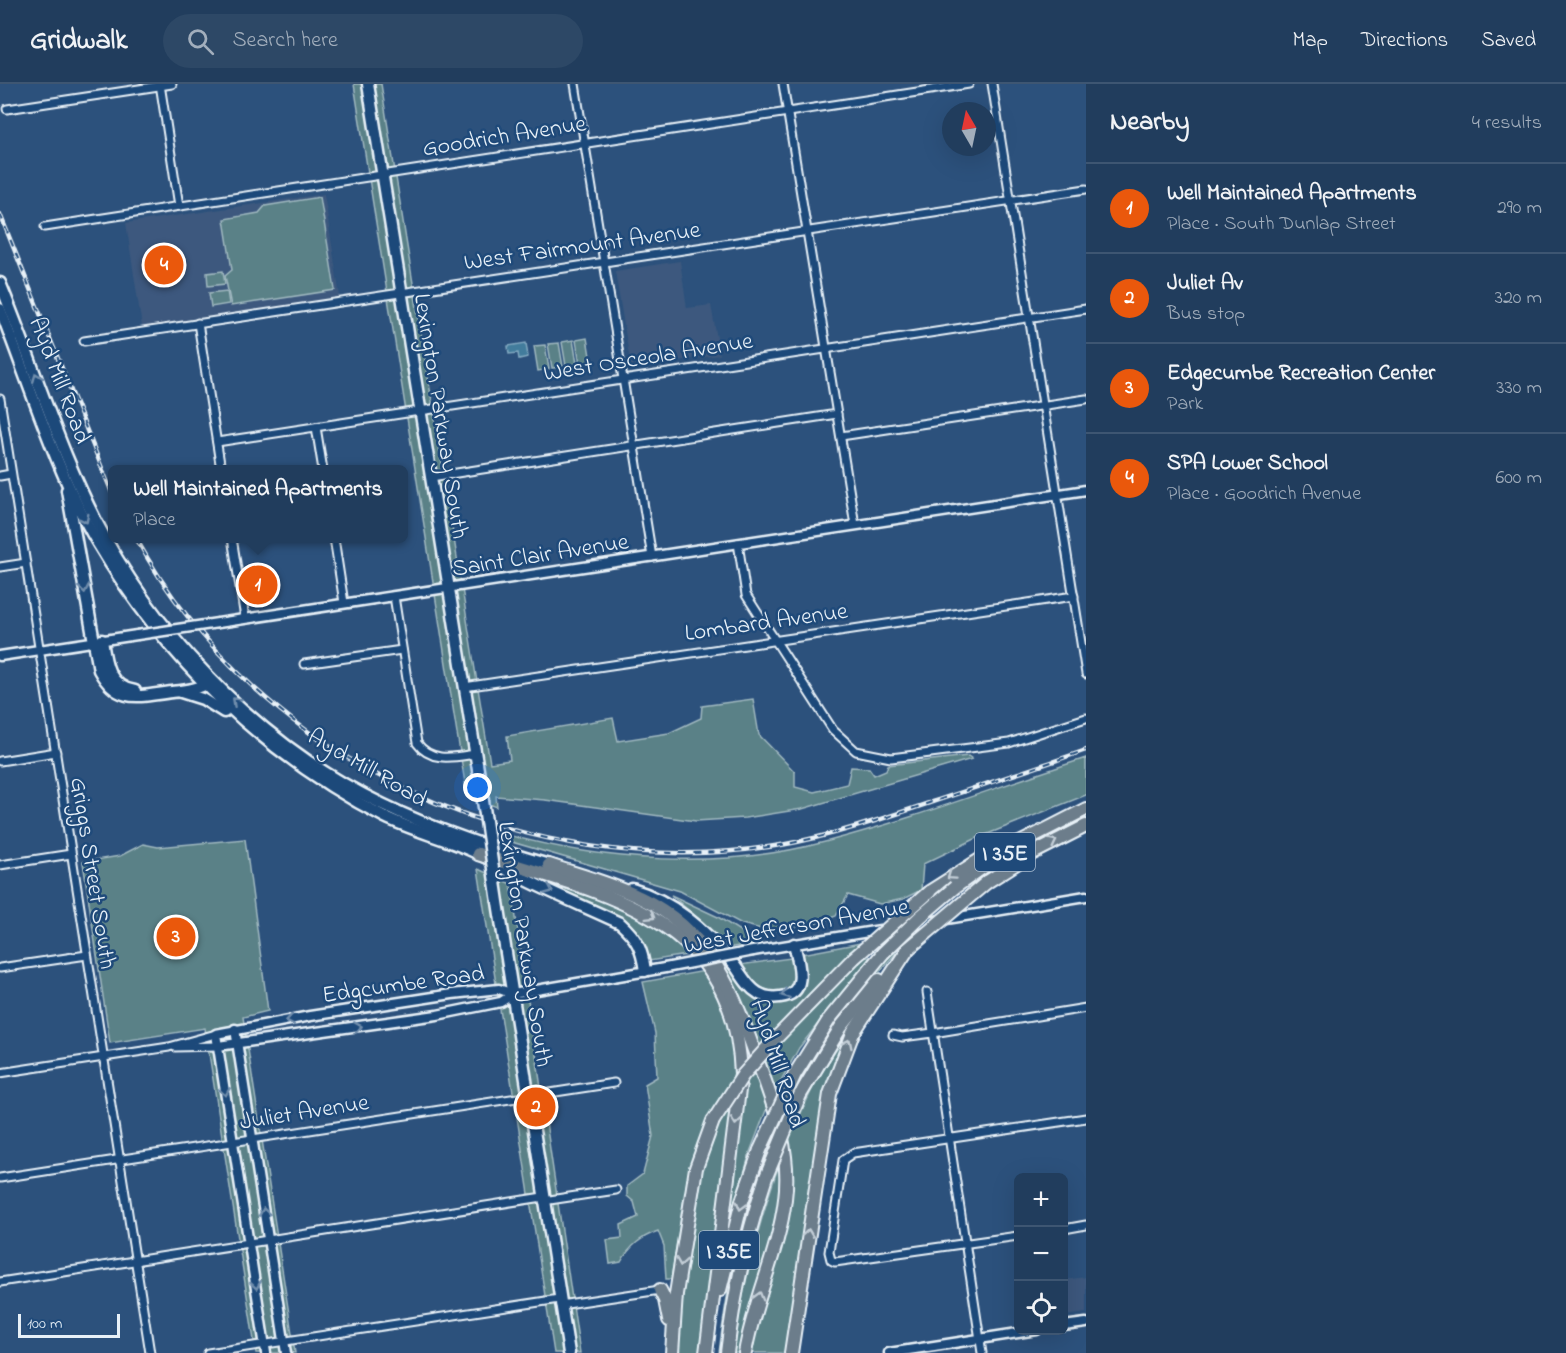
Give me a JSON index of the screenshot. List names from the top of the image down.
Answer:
{
  "streets": {
    "highway": ["Ayd Mill Road", "I 35E"],
    "main road": ["Lexington Parkway South"],
    "street": [
      "Goodrich Avenue",
      "West Fairmount Avenue",
      "West Osceola Avenue",
      "Saint Clair Avenue",
      "Lombard Avenue",
      "Griggs Street South",
      "West Jefferson Avenue",
      "Edgcumbe Road",
      "Juliet Avenue"
    ]
  },
  "crossings": [
    ["Goodrich Avenue", "Lexington Parkway South"],
    ["West Fairmount Avenue", "Lexington Parkway South"],
    ["West Osceola Avenue", "Lexington Parkway South"],
    ["Ayd Mill Road", "West Jefferson Avenue"],
    ["Lexington Parkway South", "Saint Clair Avenue"],
    ["Lexington Parkway South", "Lombard Avenue"],
    ["Lexington Parkway South", "West Jefferson Avenue"],
    ["Lexington Parkway South", "Edgcumbe Road"],
    ["Lexington Parkway South", "Juliet Avenue"],
    ["Saint Clair Avenue", "Griggs Street South"],
    ["Griggs Street South", "Juliet Avenue"],
    ["West Jefferson Avenue", "Edgcumbe Road"]
  ],
  "scale_bar": "100 m",
  "north": "top",
  "page": {
    "header": "Gridwalk",
    "search": "Search here",
    "nav": ["Map", "Directions", "Saved"],
    "heading": ["Nearby", "4 results"],
    "list": [
      {
        "mark": "1",
        "name": "Well Maintained Apartments",
        "note": "Place · South Dunlap Street",
        "value": "290 m"
      },
      {
        "mark": "2",
        "name": "Juliet Av",
        "note": "Bus stop",
        "value": "320 m"
      },
      {
        "mark": "3",
        "name": "Edgecumbe Recreation Center",
        "note": "Park",
        "value": "330 m"
      },
      {
        "mark": "4",
        "name": "SPA Lower School",
        "note": "Place · Goodrich Avenue",
        "value": "600 m"
      }
    ],
    "pins": [
      "4",
      "1",
      "3",
      "2"
    ],
    "popup": ["Well Maintained Apartments", "Place"],
    "map_buttons": ["+", "−"],
    "scale": "100 m"
  }
}
